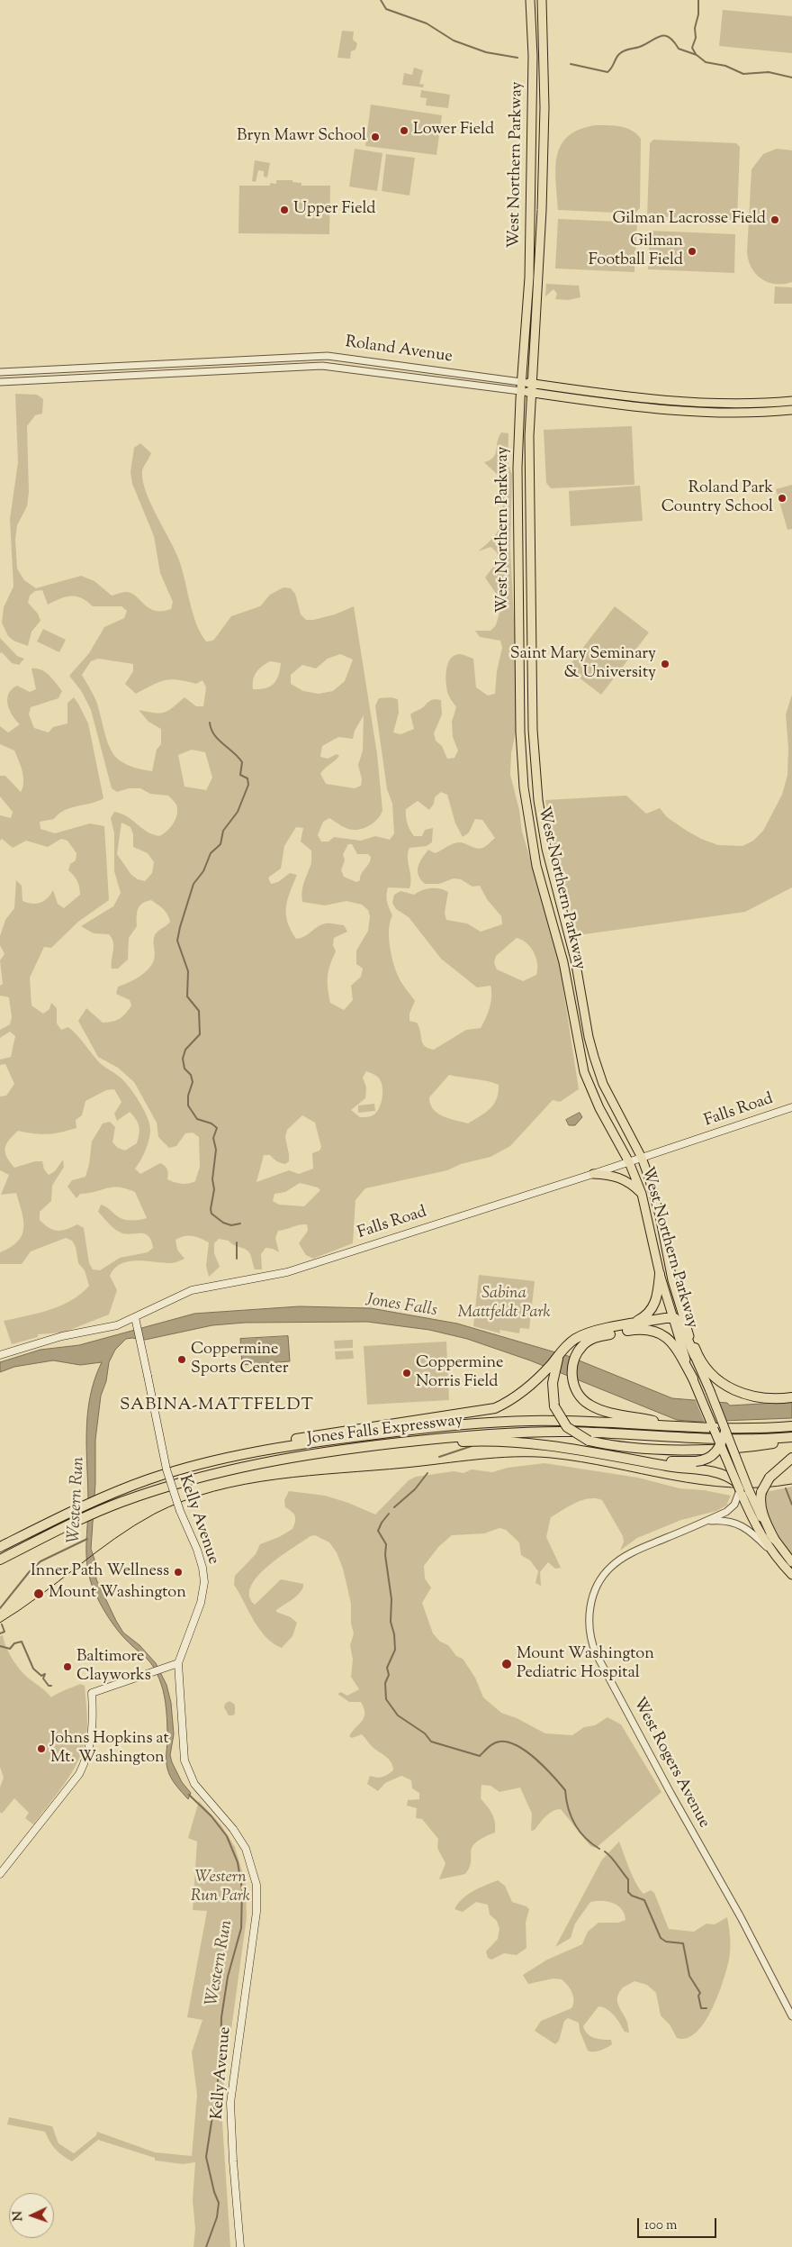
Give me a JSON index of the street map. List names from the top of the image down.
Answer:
{
  "streets": {
    "highway": ["Jones Falls Expressway"],
    "main road": [
      "West Northern Parkway",
      "Roland Avenue",
      "Falls Road",
      "Kelly Avenue"
    ],
    "street": ["West Rogers Avenue"]
  },
  "crossings": [
    ["West Northern Parkway", "Roland Avenue"],
    ["West Northern Parkway", "Falls Road"],
    ["West Northern Parkway", "West Rogers Avenue"],
    ["Falls Road", "Kelly Avenue"]
  ],
  "districts": ["SABINA-MATTFELDT"],
  "water": ["Jones Falls", "Western Run"],
  "parks": ["Sabina Mattfeldt Park", "Western Run Park"],
  "places": [
    "Lower Field",
    "Bryn Mawr School",
    "Upper Field",
    "Gilman Lacrosse Field",
    "Gilman Football Field",
    "Roland Park Country School",
    "Saint Mary Seminary & University",
    "Coppermine Sports Center",
    "Coppermine Norris Field",
    "Inner Path Wellness",
    "Mount Washington",
    "Mount Washington Pediatric Hospital",
    "Baltimore Clayworks",
    "Johns Hopkins at Mt. Washington"
  ],
  "scale_bar": "100 m",
  "north": "left"
}
